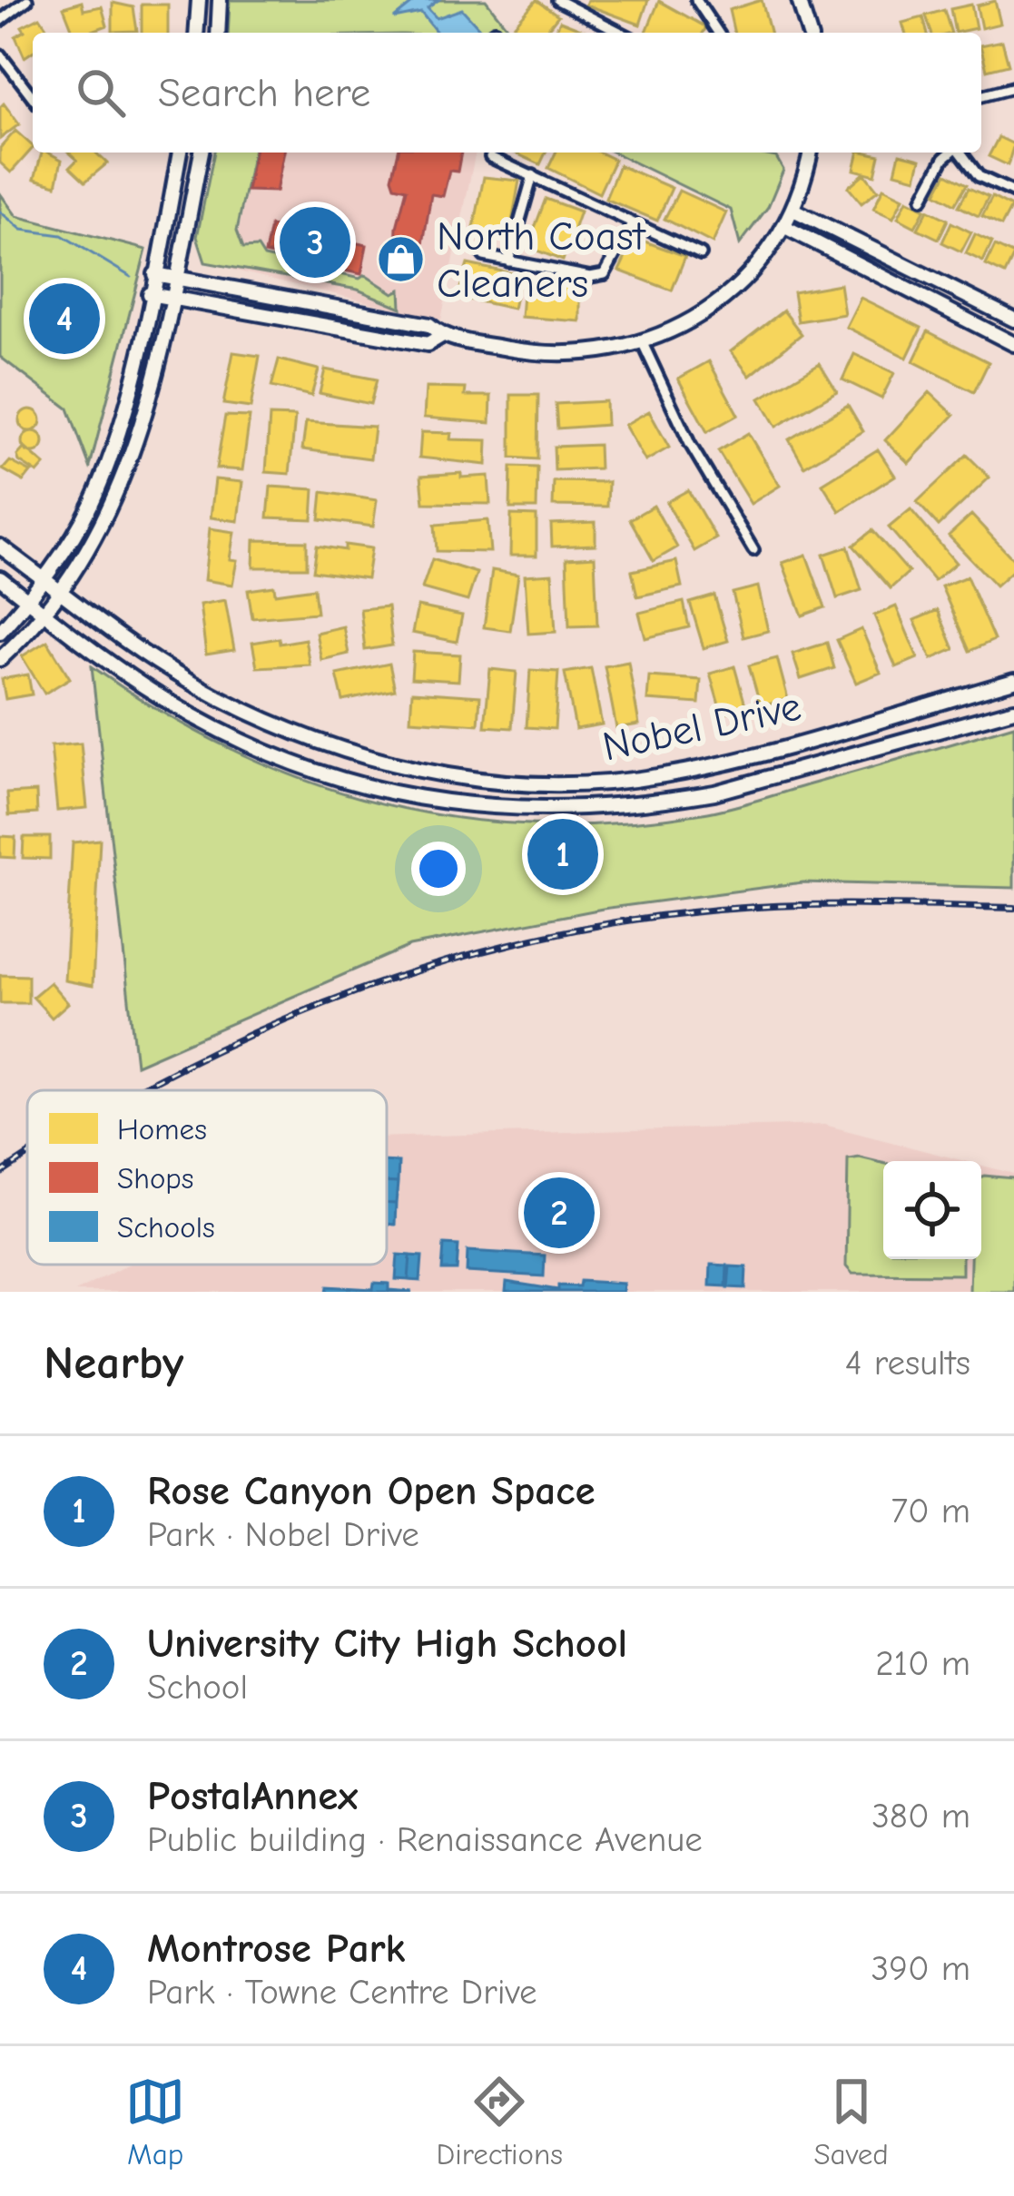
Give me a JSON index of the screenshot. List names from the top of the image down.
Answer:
{
  "streets": {
    "main road": ["Nobel Drive"]
  },
  "places": {
    "shop": ["North Coast Cleaners"]
  },
  "legend": ["Homes", "Shops", "Schools"],
  "page": {
    "search": "Search here",
    "pins": [
      "3",
      "4",
      "1",
      "2"
    ],
    "heading": ["Nearby", "4 results"],
    "list": [
      {
        "mark": "1",
        "name": "Rose Canyon Open Space",
        "note": "Park · Nobel Drive",
        "value": "70 m"
      },
      {
        "mark": "2",
        "name": "University City High School",
        "note": "School",
        "value": "210 m"
      },
      {
        "mark": "3",
        "name": "PostalAnnex",
        "note": "Public building · Renaissance Avenue",
        "value": "380 m"
      },
      {
        "mark": "4",
        "name": "Montrose Park",
        "note": "Park · Towne Centre Drive",
        "value": "390 m"
      }
    ],
    "nav": ["Map", "Directions", "Saved"]
  }
}
